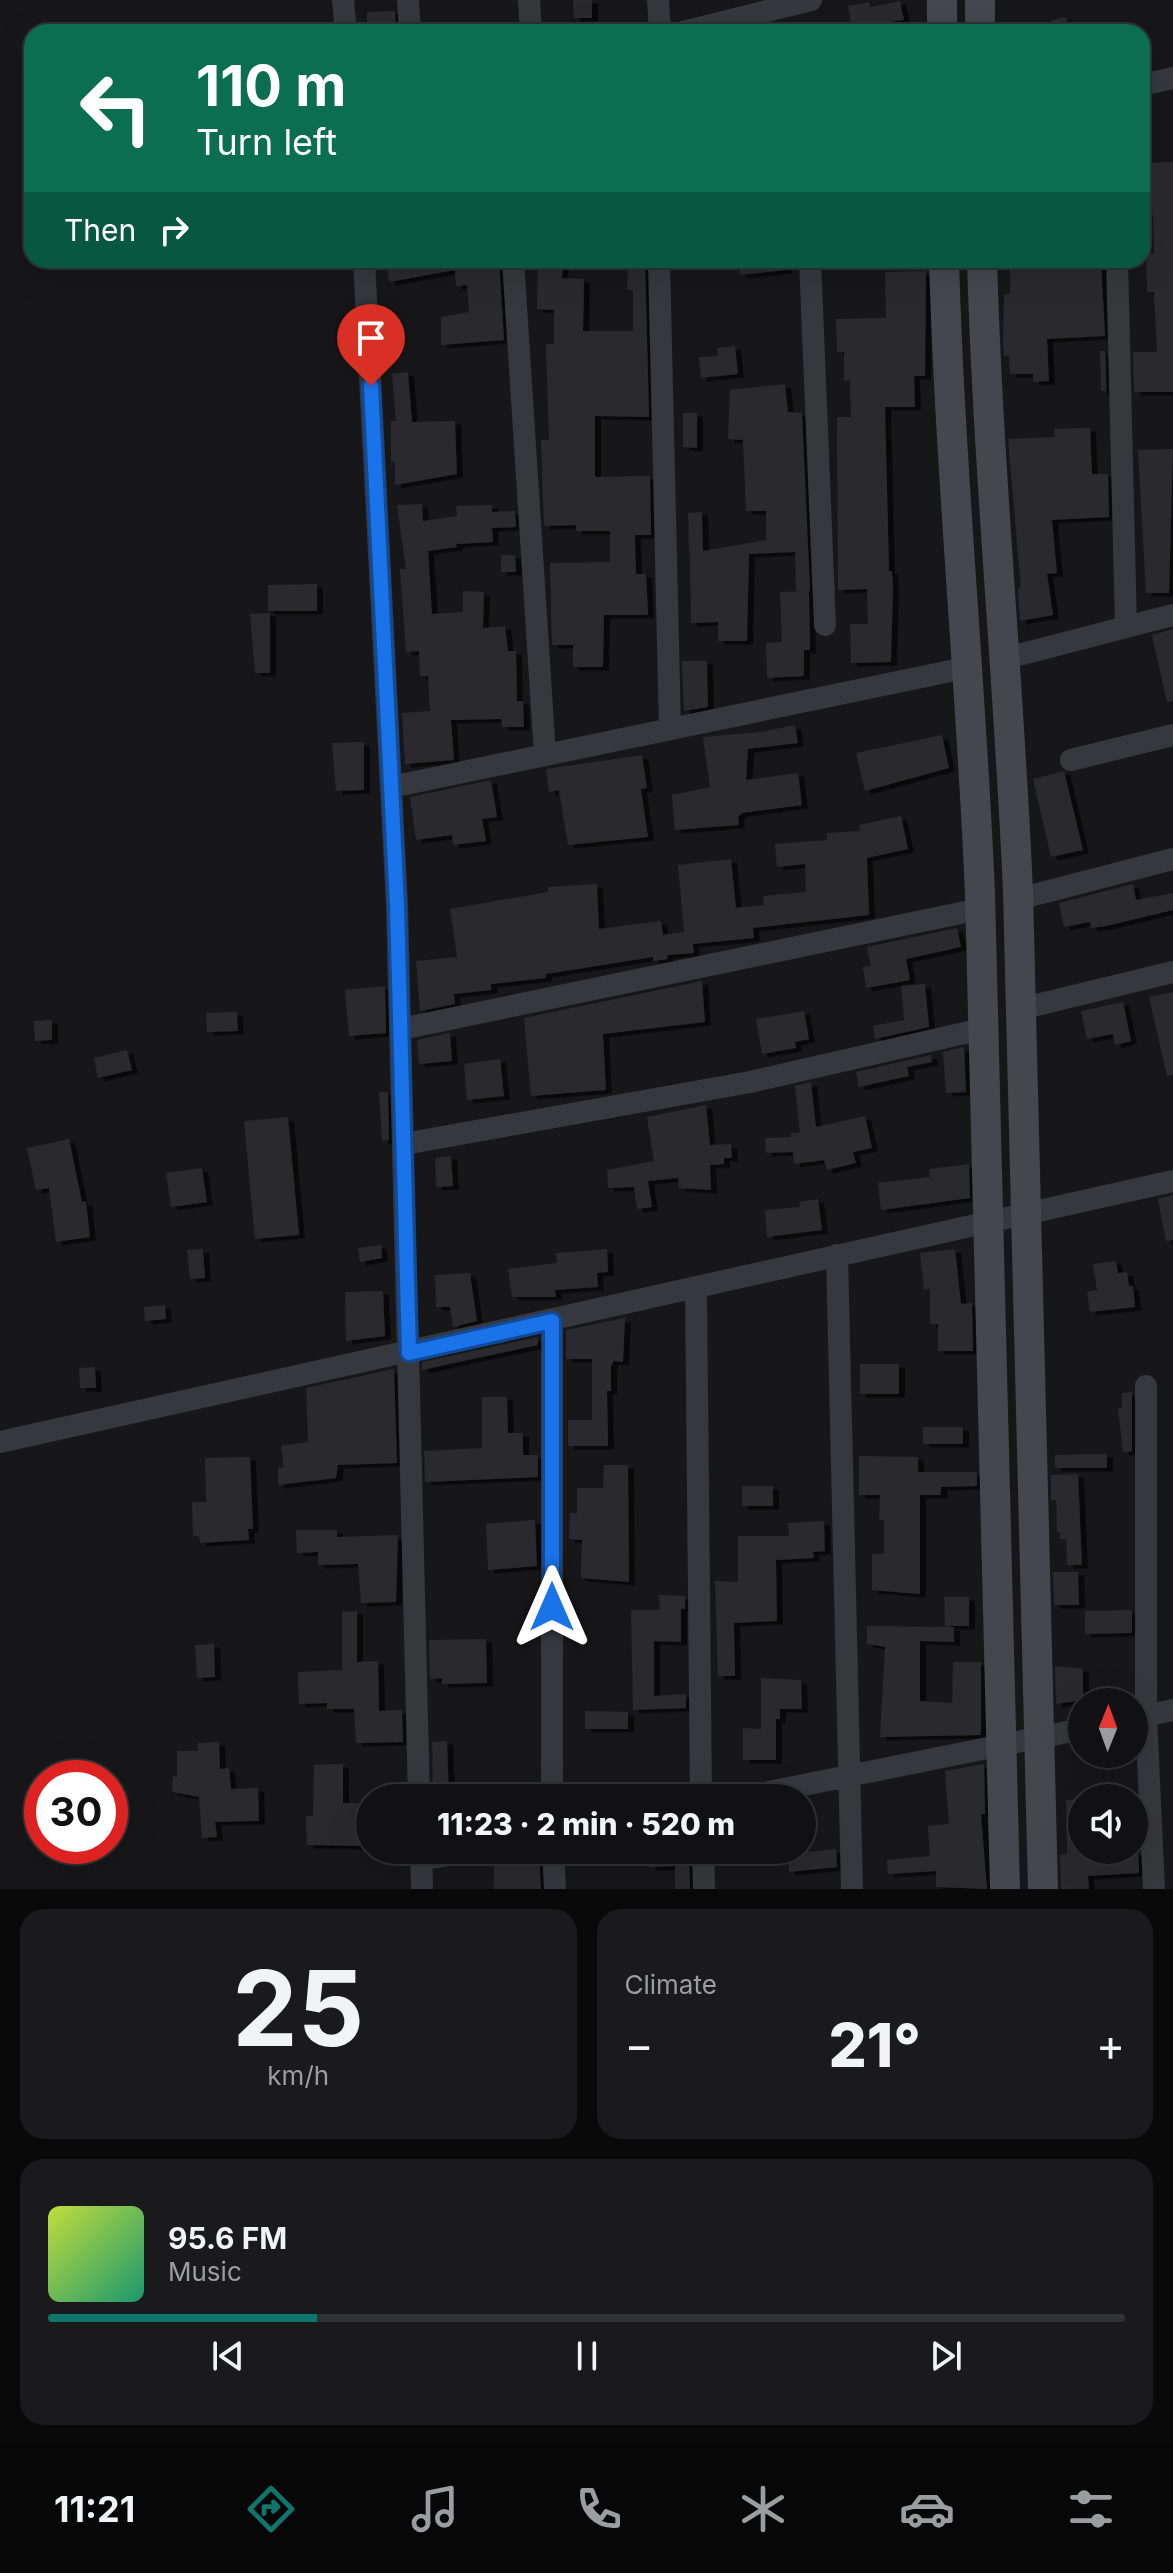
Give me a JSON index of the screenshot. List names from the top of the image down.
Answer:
{
  "north": "top",
  "page": {
    "turn": ["110 m", "Turn left"],
    "then": "Then",
    "limit": "30",
    "trip": "11:23 · 2 min · 520 m",
    "tile": [
      ["25", "km/h"],
      "Climate"
    ],
    "heat": ["−", "21°", "+"],
    "song": ["95.6 FM", "Music"],
    "tabs": "11:21"
  }
}
